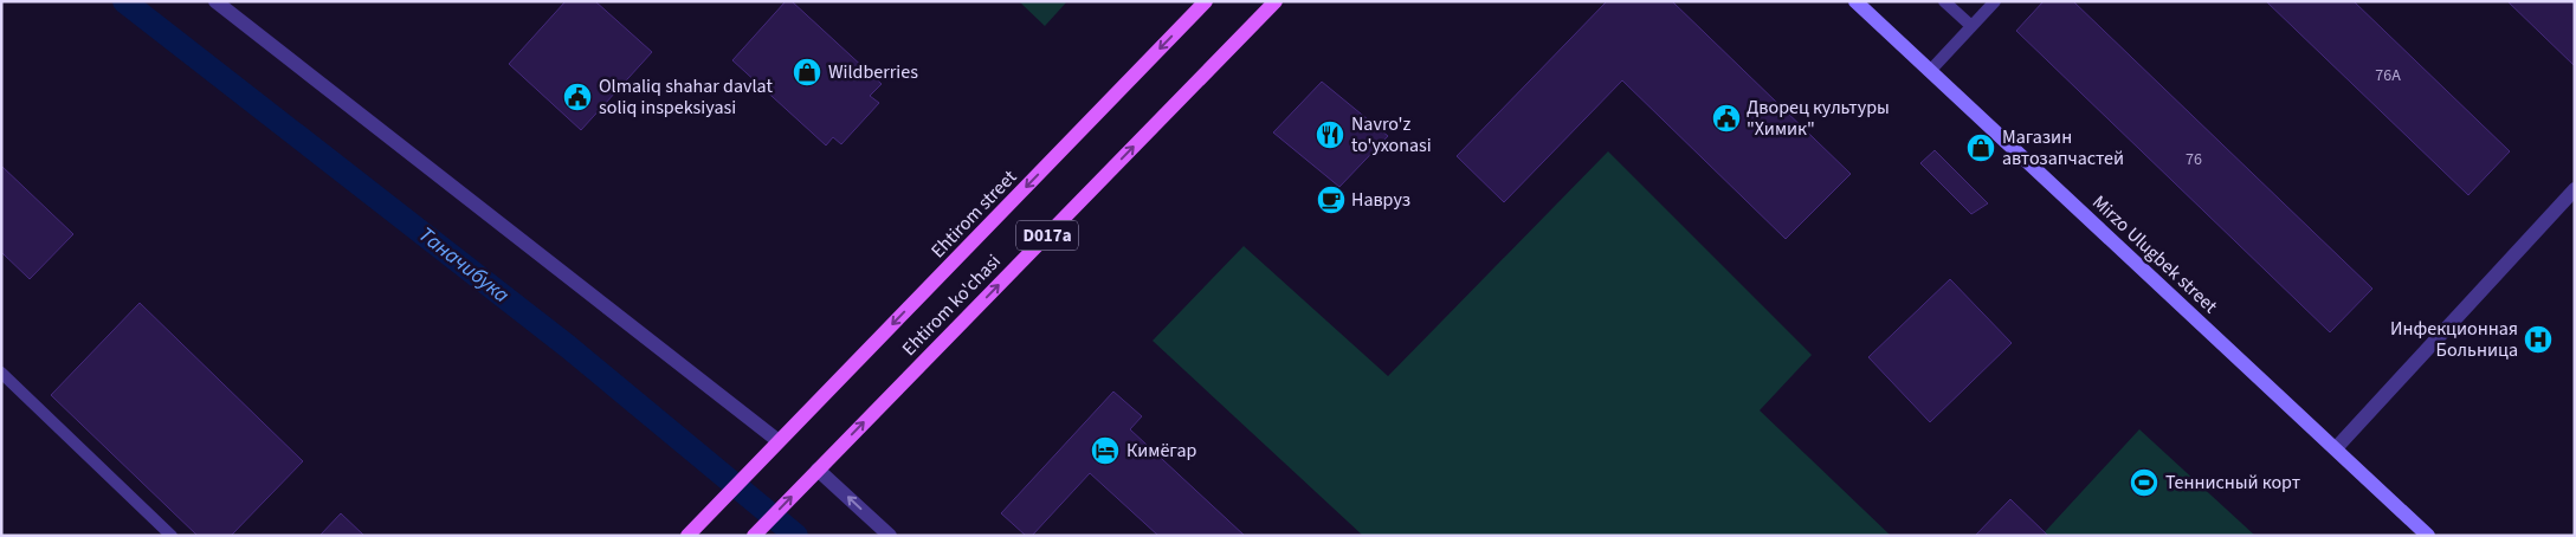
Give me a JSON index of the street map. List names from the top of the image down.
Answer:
{
  "streets": {
    "main road": [
      "Ehtirom street",
      "D017a",
      "Mirzo Ulugbek street",
      "Ehtirom ko'chasi"
    ]
  },
  "crossings": [
    ["Ehtirom street", "D017a"]
  ],
  "one_way": ["Ehtirom street", "Ehtirom ko'chasi"],
  "water": ["Таначибука"],
  "places": {
    "shop": ["Wildberries", "Магазин автозапчастей"],
    "public building": ["Olmaliq shahar davlat soliq inspeksiyasi", "Дворец культуры \"Химик\""],
    "restaurant": ["Navro'z to'yxonasi"],
    "cafe": ["Навруз"],
    "hospital": ["Инфекционная Больница"],
    "hotel": ["Кимёгар"],
    "sports": ["Теннисный корт"]
  },
  "house_numbers": ["76А", "76"]
}
